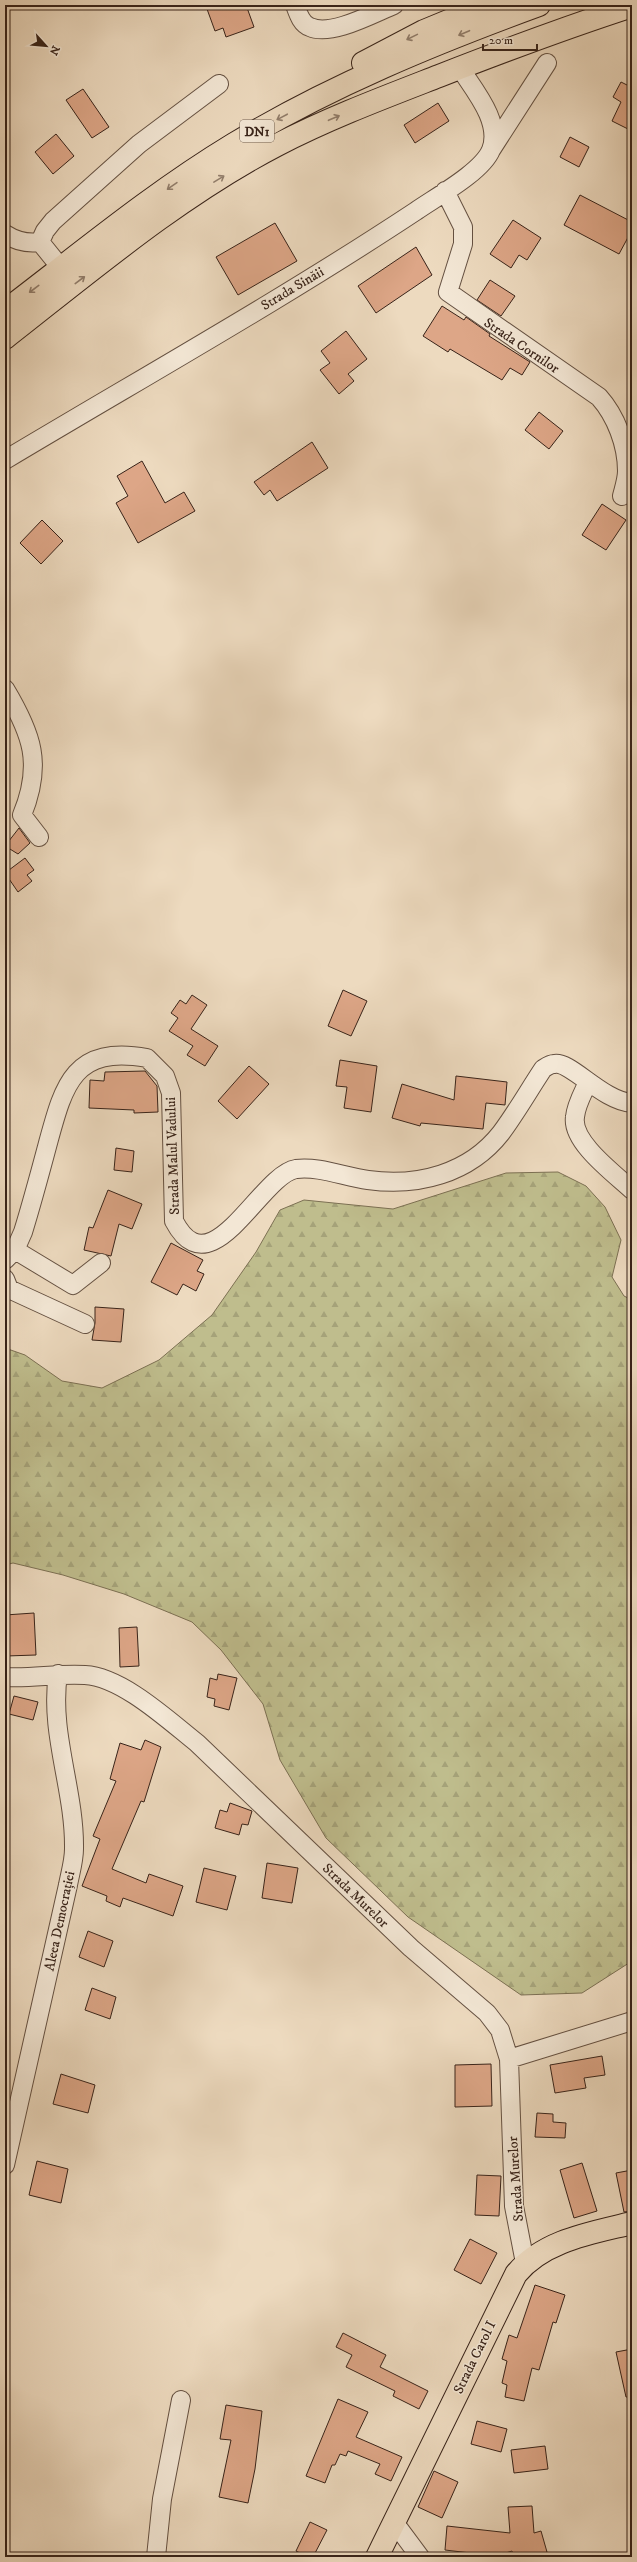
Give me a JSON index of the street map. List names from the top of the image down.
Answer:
{
  "streets": {
    "main road": ["DN1", "Strada Carol I"],
    "street": [
      "Strada Sinăii",
      "Strada Cornilor",
      "Strada Malul Vadului",
      "Strada Murelor",
      "Aleea Democrației"
    ]
  },
  "crossings": [
    ["Strada Sinăii", "Strada Cornilor"],
    ["Strada Murelor", "Aleea Democrației"],
    ["Strada Murelor", "Strada Carol I"]
  ],
  "scale_bar": "20 m",
  "north": "bottom right"
}
